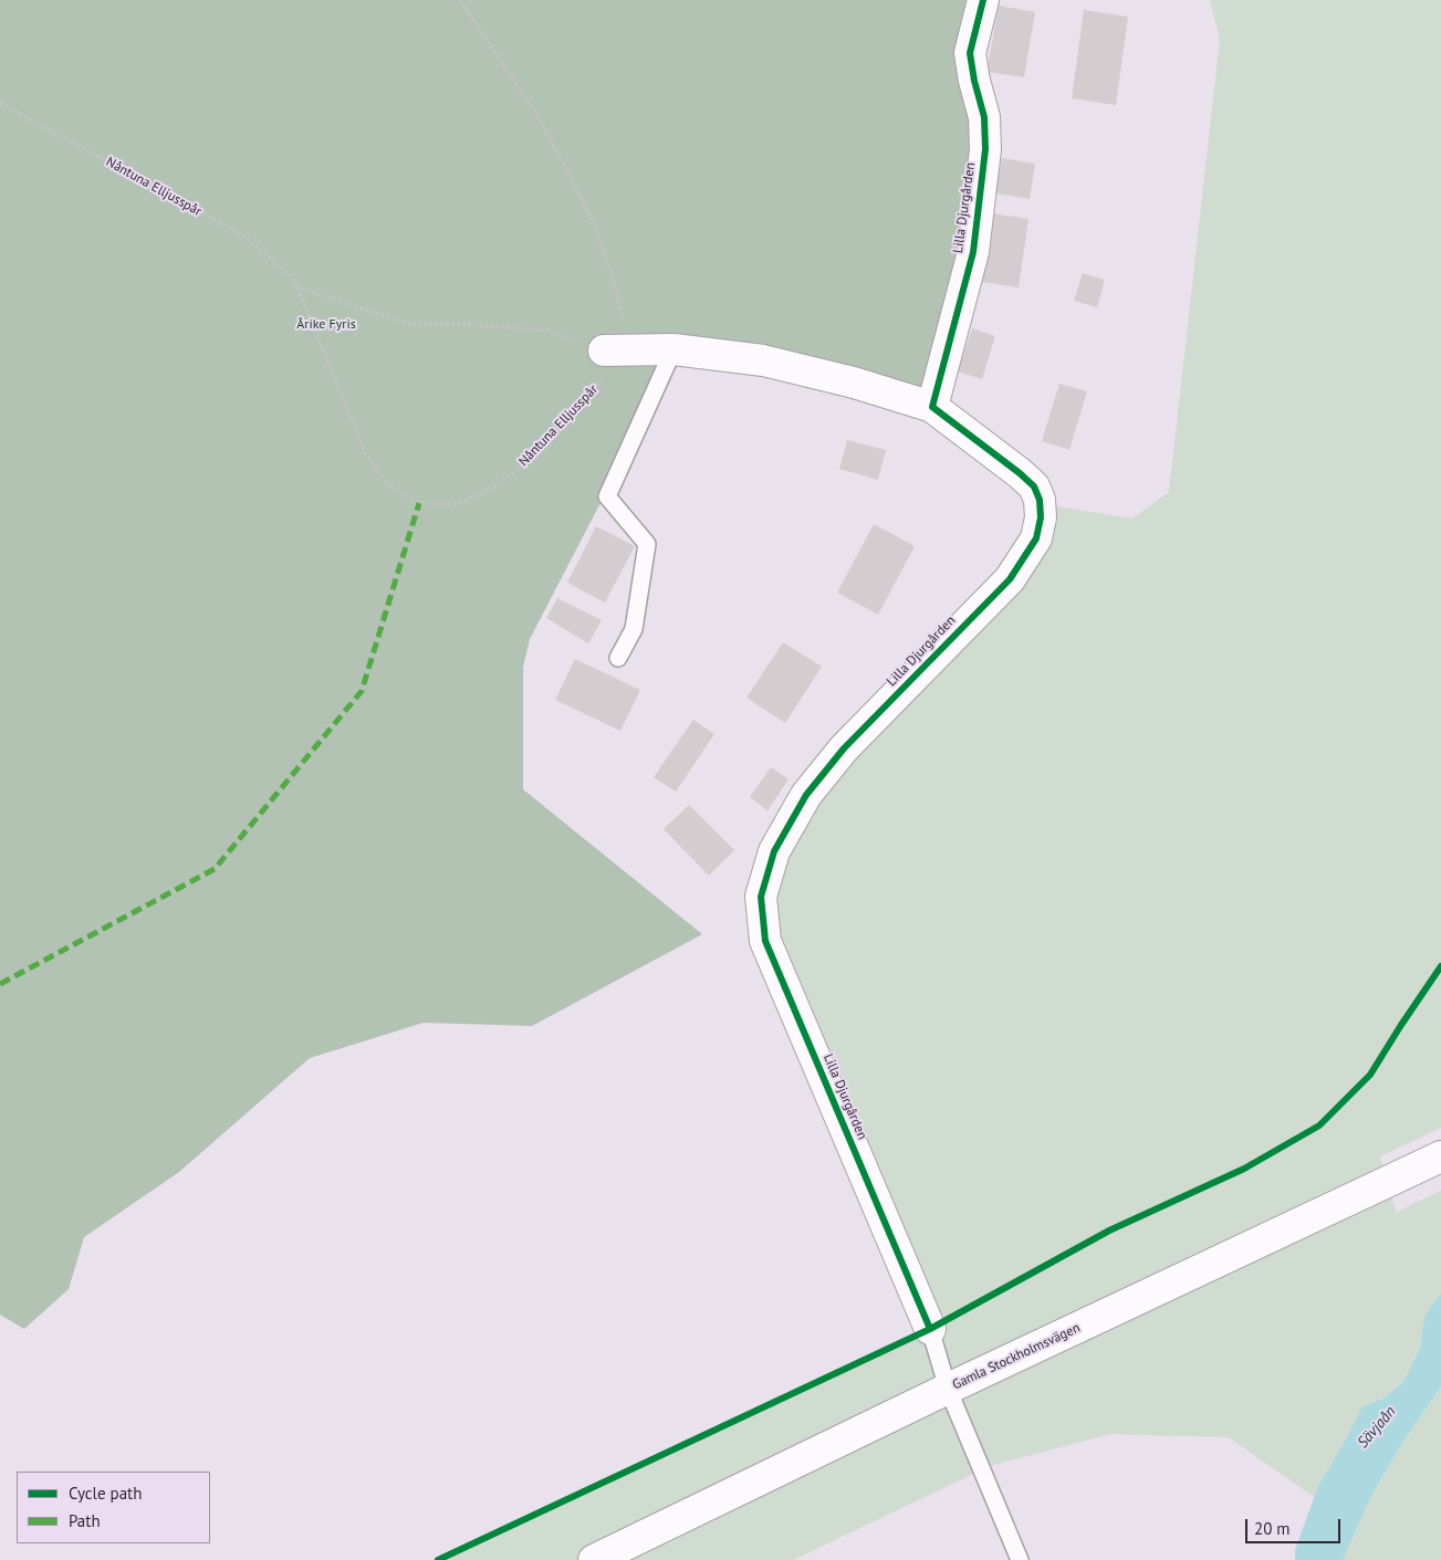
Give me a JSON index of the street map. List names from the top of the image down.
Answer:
{
  "streets": {
    "street": ["Lilla Djurgården", "Gamla Stockholmsvägen"],
    "path": ["Nåntuna Elljusspår"]
  },
  "crossings": [
    ["Nåntuna Elljusspår", "Lilla Djurgården"]
  ],
  "water": ["Sävjaån"],
  "parks": ["Årike Fyris"],
  "legend": ["Cycle path", "Path"],
  "scale_bar": "20 m"
}
